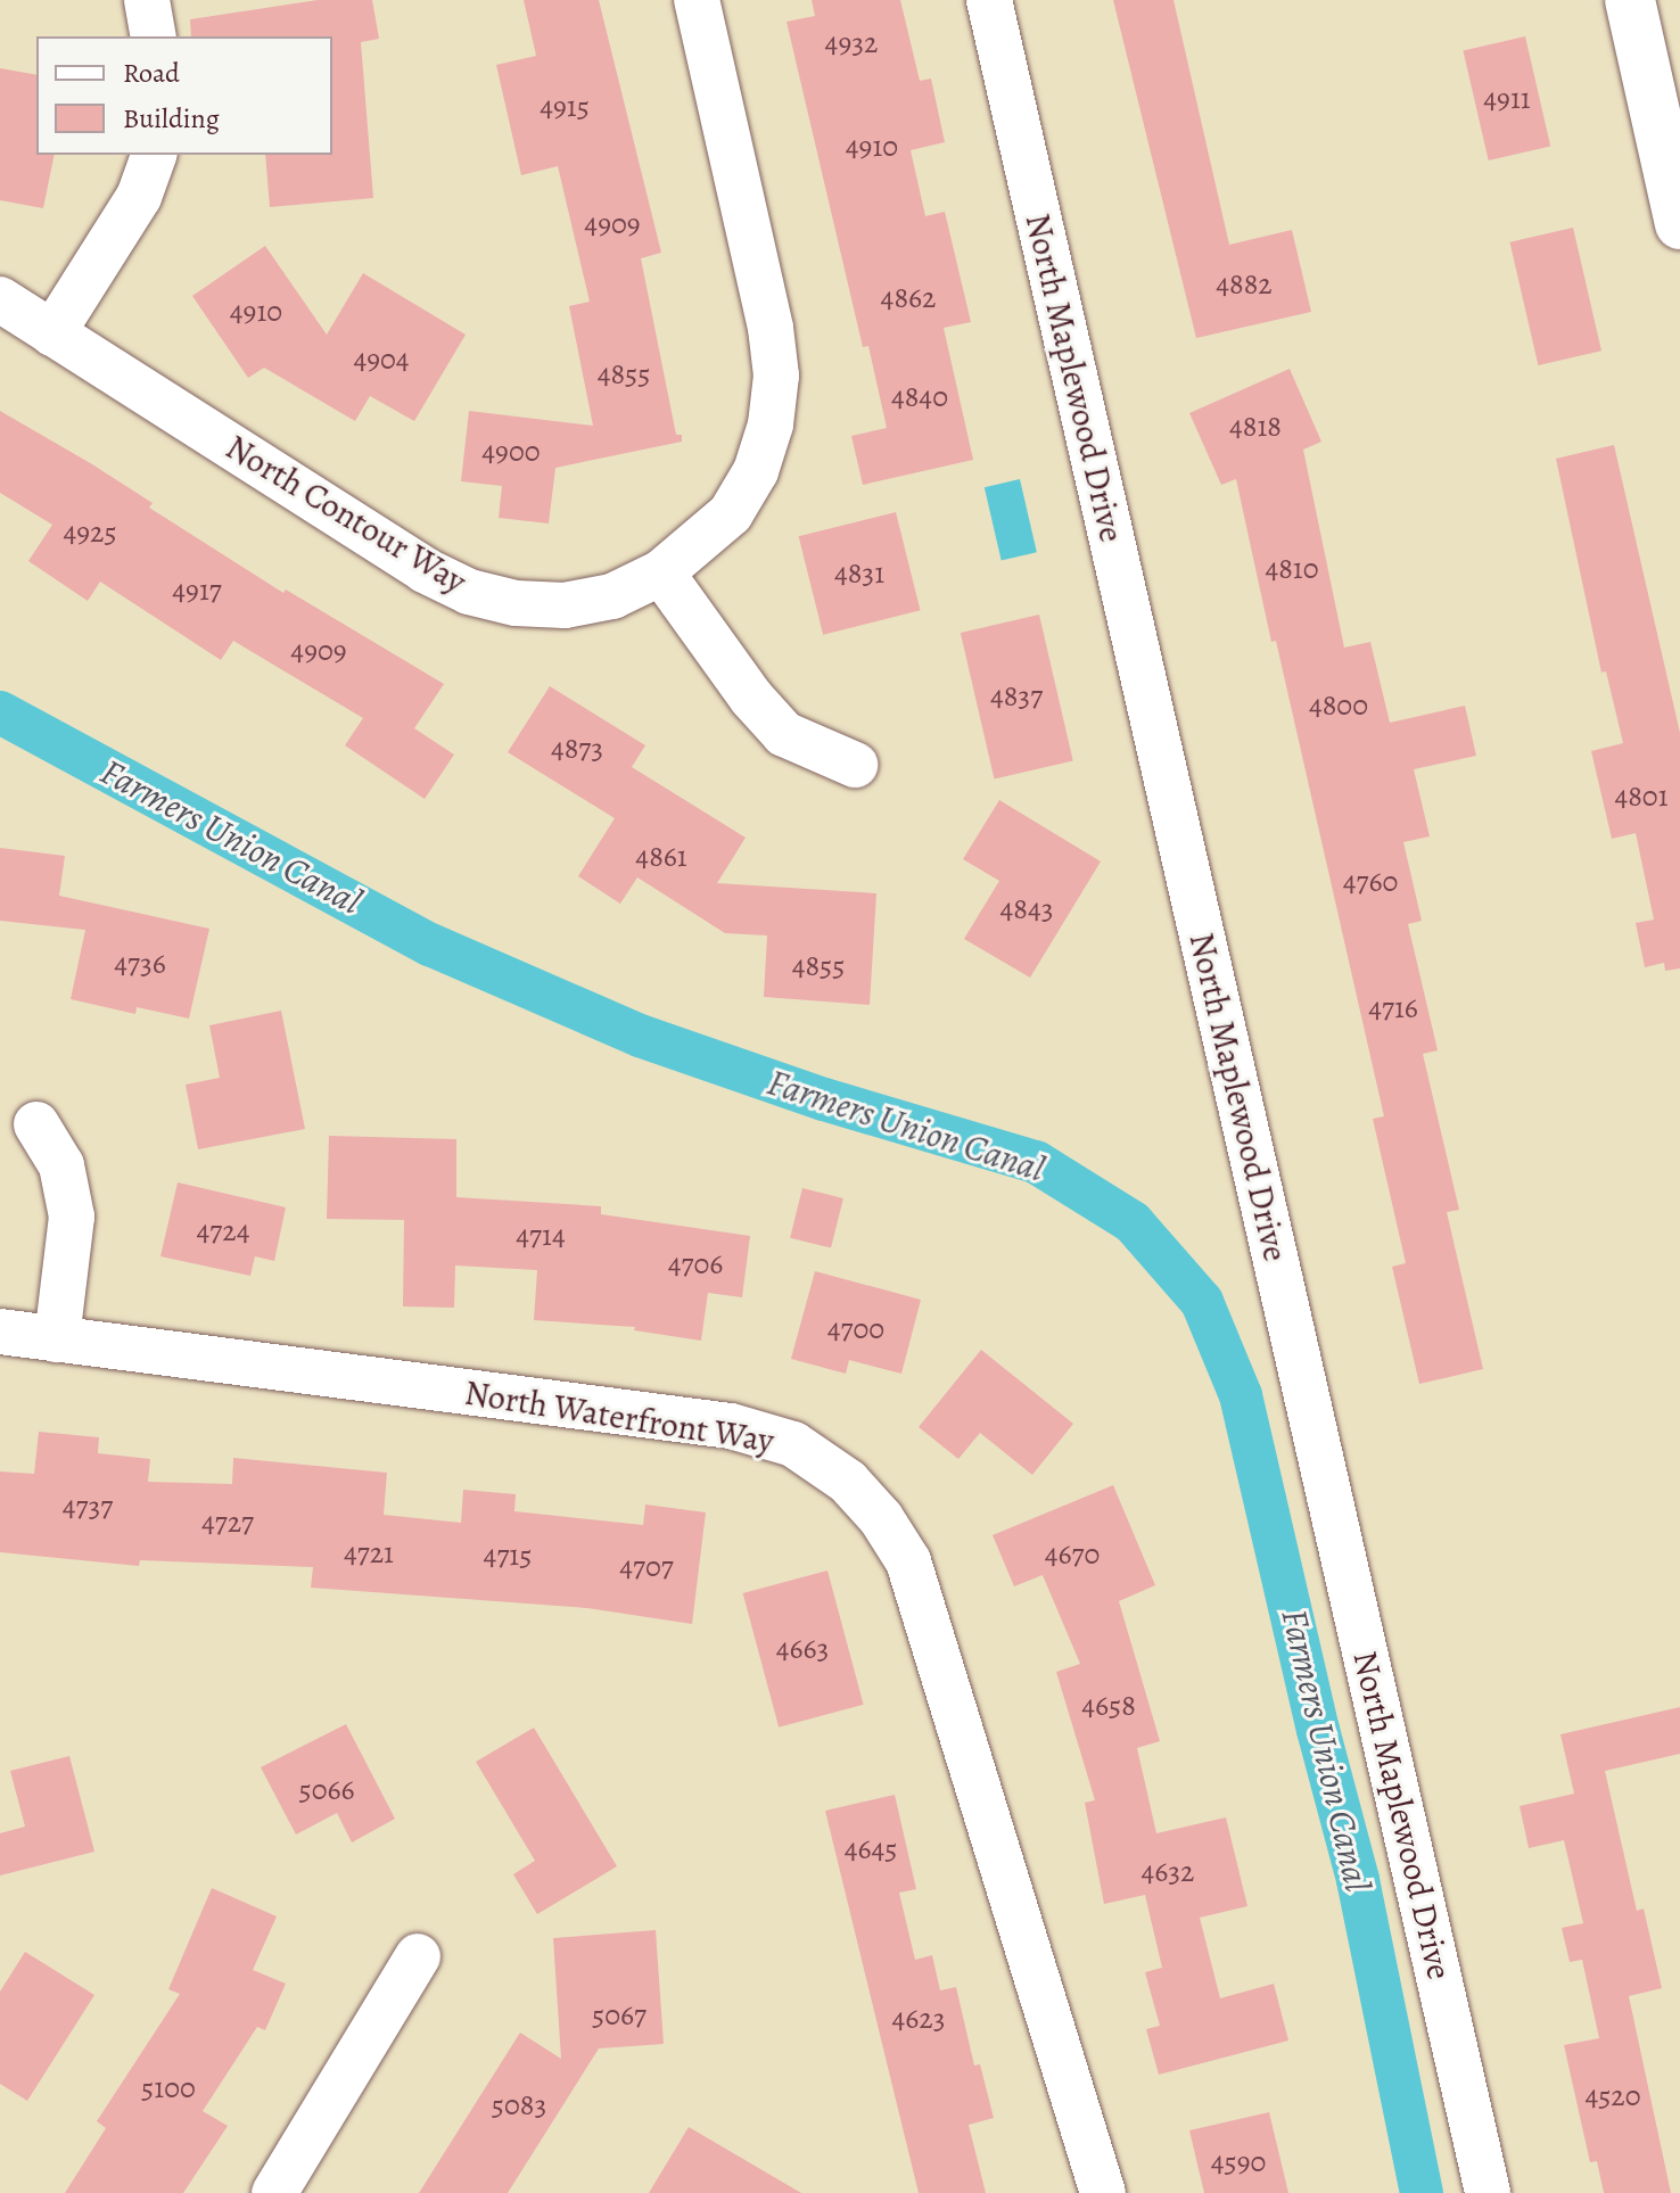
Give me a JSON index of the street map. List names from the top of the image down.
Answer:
{
  "streets": {
    "street": ["North Maplewood Drive", "North Contour Way", "North Waterfront Way"]
  },
  "water": ["Farmers Union Canal"],
  "house_numbers": [
    "4932",
    "4911",
    "4915",
    "4910",
    "4909",
    "4882",
    "4862",
    "4910",
    "4904",
    "4855",
    "4840",
    "4818",
    "4900",
    "4925",
    "4810",
    "4831",
    "4917",
    "4909",
    "4837",
    "4800",
    "4873",
    "4801",
    "4861",
    "4760",
    "4843",
    "4736",
    "4855",
    "4716",
    "4724",
    "4714",
    "4706",
    "4700",
    "4737",
    "4727",
    "4721",
    "4670",
    "4715",
    "4707",
    "4663",
    "4658",
    "5066",
    "4645",
    "4632",
    "5067",
    "4623",
    "5100",
    "4520",
    "5083",
    "4590"
  ],
  "legend": ["Road", "Building"]
}
